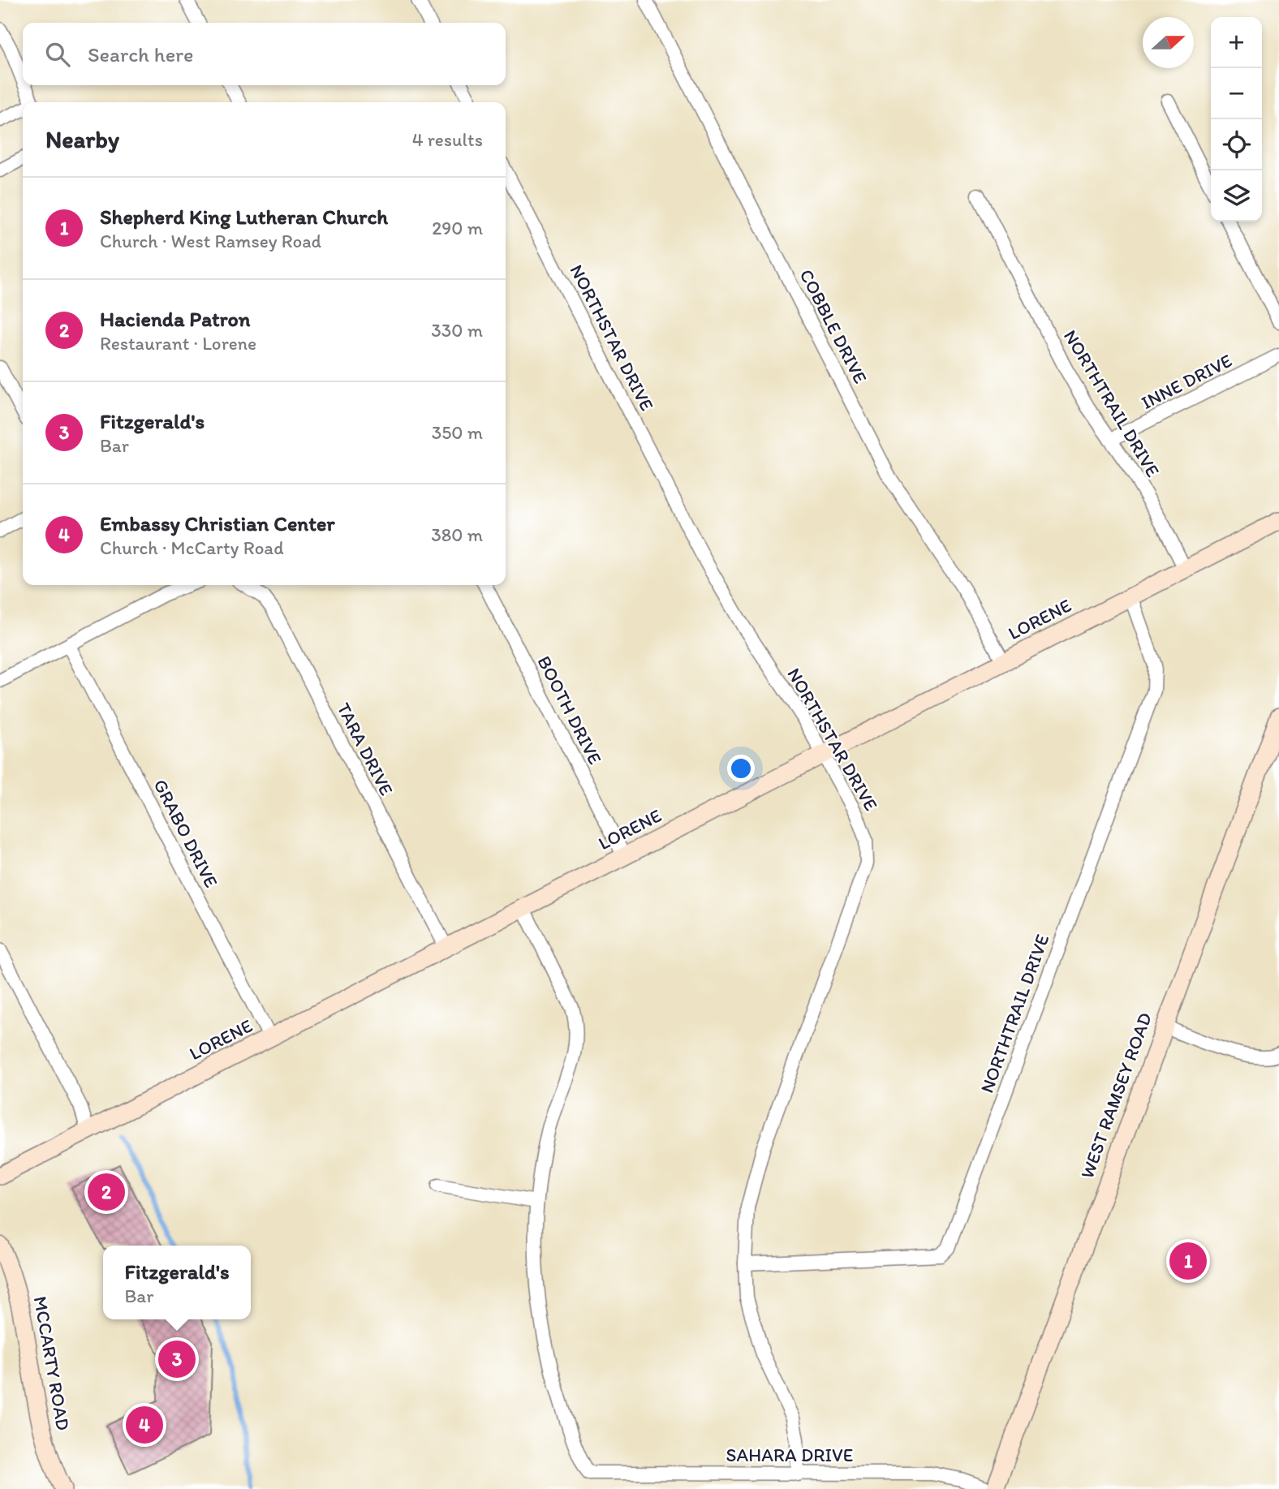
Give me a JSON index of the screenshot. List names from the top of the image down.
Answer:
{
  "streets": {
    "street": [
      "COBBLE DRIVE",
      "NORTHSTAR DRIVE",
      "INNE DRIVE",
      "NORTHTRAIL DRIVE",
      "LORENE",
      "BOOTH DRIVE",
      "TARA DRIVE",
      "GRABO DRIVE",
      "WEST RAMSEY ROAD",
      "MCCARTY ROAD",
      "SAHARA DRIVE"
    ]
  },
  "crossings": [
    ["COBBLE DRIVE", "LORENE"],
    ["NORTHSTAR DRIVE", "NORTHTRAIL DRIVE"],
    ["NORTHSTAR DRIVE", "LORENE"],
    ["NORTHSTAR DRIVE", "SAHARA DRIVE"],
    ["INNE DRIVE", "NORTHTRAIL DRIVE"],
    ["NORTHTRAIL DRIVE", "LORENE"],
    ["LORENE", "BOOTH DRIVE"],
    ["LORENE", "TARA DRIVE"],
    ["LORENE", "GRABO DRIVE"]
  ],
  "north": "right",
  "page": {
    "map_buttons": ["+", "−"],
    "search": "Search here",
    "heading": ["Nearby", "4 results"],
    "list": [
      {
        "mark": "1",
        "name": "Shepherd King Lutheran Church",
        "note": "Church · West Ramsey Road",
        "value": "290 m"
      },
      {
        "mark": "2",
        "name": "Hacienda Patron",
        "note": "Restaurant · Lorene",
        "value": "330 m"
      },
      {
        "mark": "3",
        "name": "Fitzgerald's",
        "note": "Bar",
        "value": "350 m"
      },
      {
        "mark": "4",
        "name": "Embassy Christian Center",
        "note": "Church · McCarty Road",
        "value": "380 m"
      }
    ],
    "pins": [
      "2",
      "1",
      "3",
      "4"
    ],
    "popup": ["Fitzgerald's", "Bar"]
  }
}
